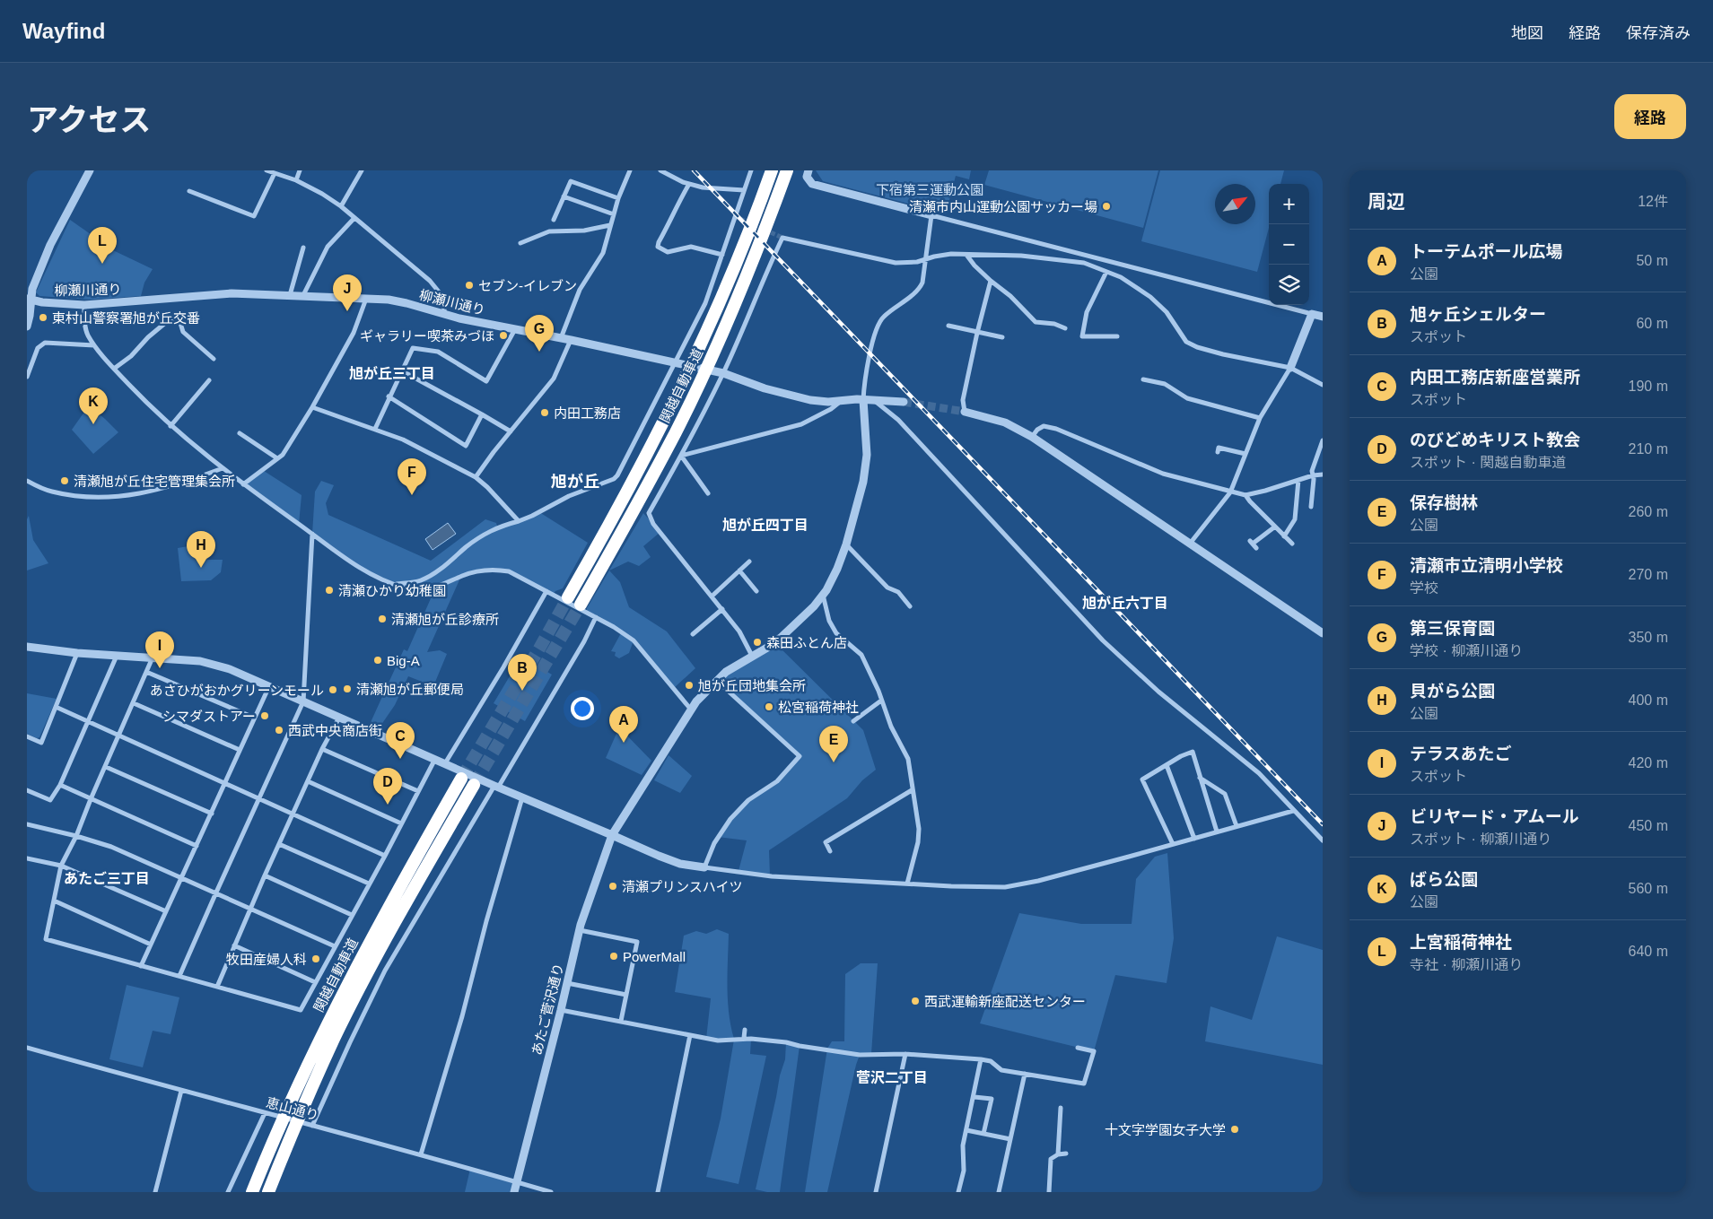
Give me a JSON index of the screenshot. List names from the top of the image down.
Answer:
{
  "streets": {
    "highway": ["関越自動車道"],
    "street": ["柳瀬川通り", "あたご菅沢通り", "恵山通り"]
  },
  "crossings": [
    ["柳瀬川通り", "あたご菅沢通り"],
    ["あたご菅沢通り", "恵山通り"]
  ],
  "districts": [
    "旭が丘三丁目",
    "旭が丘",
    "旭が丘四丁目",
    "旭が丘六丁目",
    "あたご三丁目",
    "菅沢二丁目"
  ],
  "parks": ["下宿第三運動公園"],
  "places": [
    "清瀬市内山運動公園サッカー場",
    "セブン-イレブン",
    "東村山警察署旭が丘交番",
    "ギャラリー喫茶みづほ",
    "内田工務店",
    "清瀬旭が丘住宅管理集会所",
    "清瀬ひかり幼稚園",
    "清瀬旭が丘診療所",
    "森田ふとん店",
    "Big-A",
    "旭が丘団地集会所",
    "清瀬旭が丘郵便局",
    "あさひがおかグリーンモール",
    "松宮稲荷神社",
    "シマダストアー",
    "西武中央商店街",
    "清瀬プリンスハイツ",
    "PowerMall",
    "牧田産婦人科",
    "西武運輸新座配送センター",
    "十文字学園女子大学"
  ],
  "north": "top right",
  "page": {
    "header": "Wayfind",
    "nav": ["地図", "経路", "保存済み"],
    "title": "アクセス",
    "buttons": "経路",
    "heading": ["周辺", "12件"],
    "map_buttons": ["+", "−"],
    "pins": [
      "L",
      "J",
      "G",
      "K",
      "F",
      "H",
      "I",
      "B",
      "A",
      "C",
      "E",
      "D"
    ],
    "list": [
      {
        "mark": "A",
        "name": "トーテムポール広場",
        "note": "公園",
        "value": "50 m"
      },
      {
        "mark": "B",
        "name": "旭ヶ丘シェルター",
        "note": "スポット",
        "value": "60 m"
      },
      {
        "mark": "C",
        "name": "内田工務店新座営業所",
        "note": "スポット",
        "value": "190 m"
      },
      {
        "mark": "D",
        "name": "のびどめキリスト教会",
        "note": "スポット · 関越自動車道",
        "value": "210 m"
      },
      {
        "mark": "E",
        "name": "保存樹林",
        "note": "公園",
        "value": "260 m"
      },
      {
        "mark": "F",
        "name": "清瀬市立清明小学校",
        "note": "学校",
        "value": "270 m"
      },
      {
        "mark": "G",
        "name": "第三保育園",
        "note": "学校 · 柳瀬川通り",
        "value": "350 m"
      },
      {
        "mark": "H",
        "name": "貝がら公園",
        "note": "公園",
        "value": "400 m"
      },
      {
        "mark": "I",
        "name": "テラスあたご",
        "note": "スポット",
        "value": "420 m"
      },
      {
        "mark": "J",
        "name": "ビリヤード・アムール",
        "note": "スポット · 柳瀬川通り",
        "value": "450 m"
      },
      {
        "mark": "K",
        "name": "ばら公園",
        "note": "公園",
        "value": "560 m"
      },
      {
        "mark": "L",
        "name": "上宮稲荷神社",
        "note": "寺社 · 柳瀬川通り",
        "value": "640 m"
      }
    ]
  }
}
